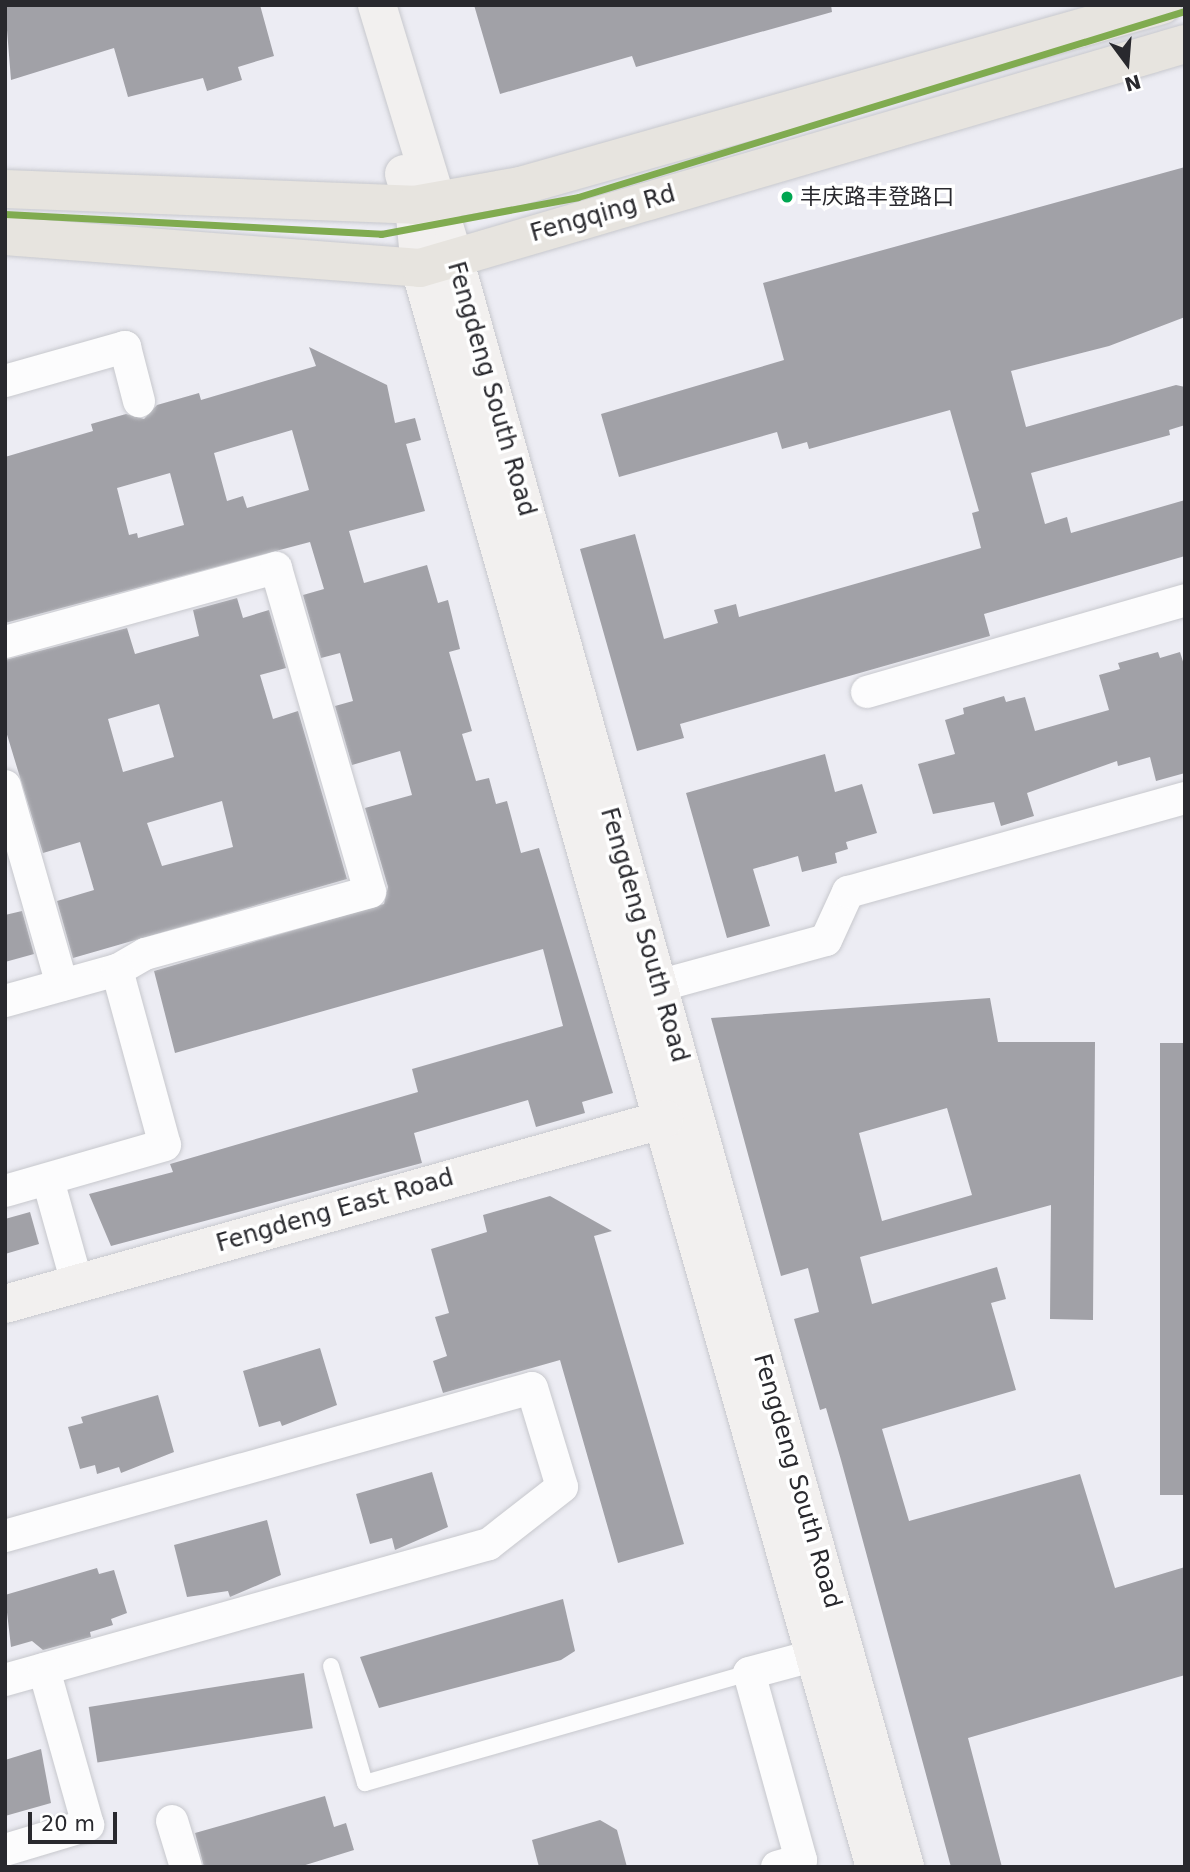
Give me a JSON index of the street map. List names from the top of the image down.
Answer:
{
  "streets": {
    "main road": ["Fengqing Rd"],
    "street": ["Fengdeng South Road", "Fengdeng East Road"]
  },
  "crossings": [
    ["Fengqing Rd", "Fengdeng South Road"],
    ["Fengdeng South Road", "Fengdeng East Road"]
  ],
  "places": ["丰庆路丰登路口"],
  "scale_bar": "20 m",
  "north": "bottom"
}
